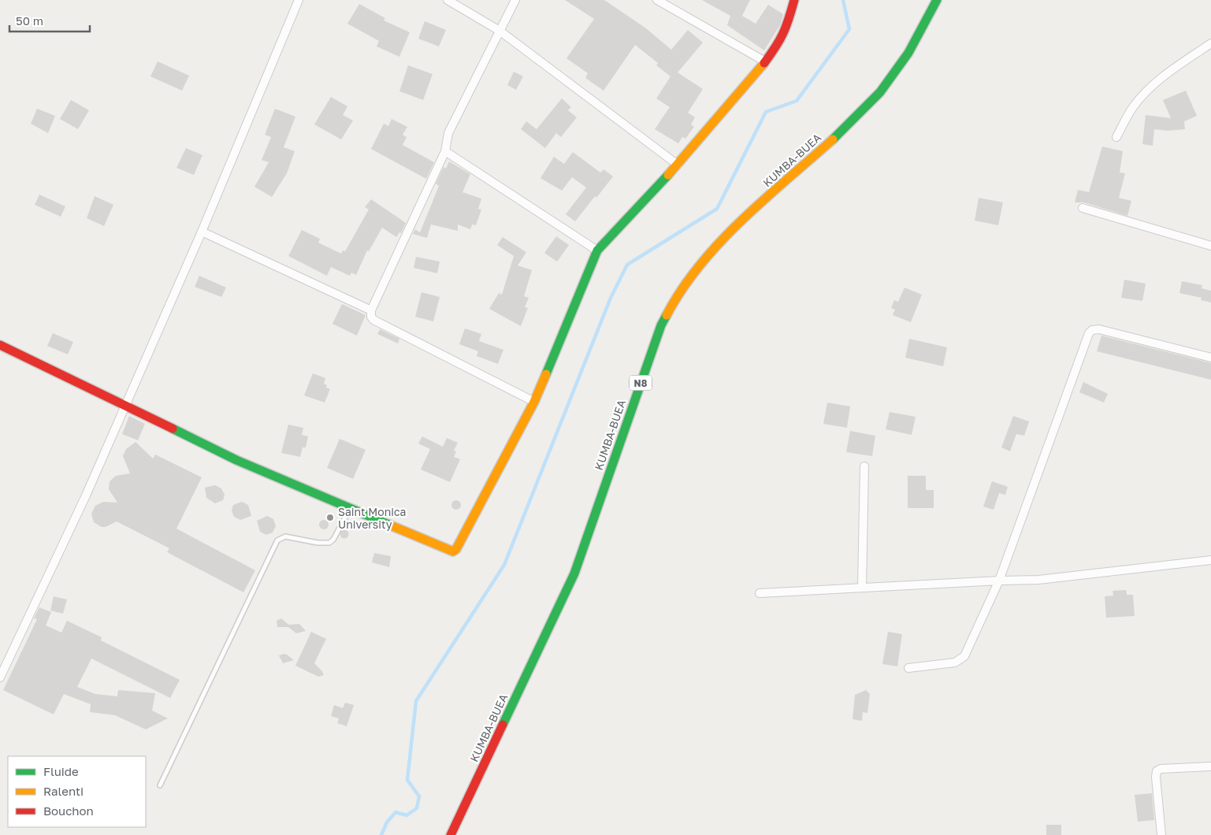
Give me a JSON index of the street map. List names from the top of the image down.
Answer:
{
  "streets": {
    "main road": ["KUMBA-BUEA", "N8"]
  },
  "places": ["Saint Monica University"],
  "legend": ["Fluide", "Ralenti", "Bouchon"],
  "scale_bar": "50 m"
}
